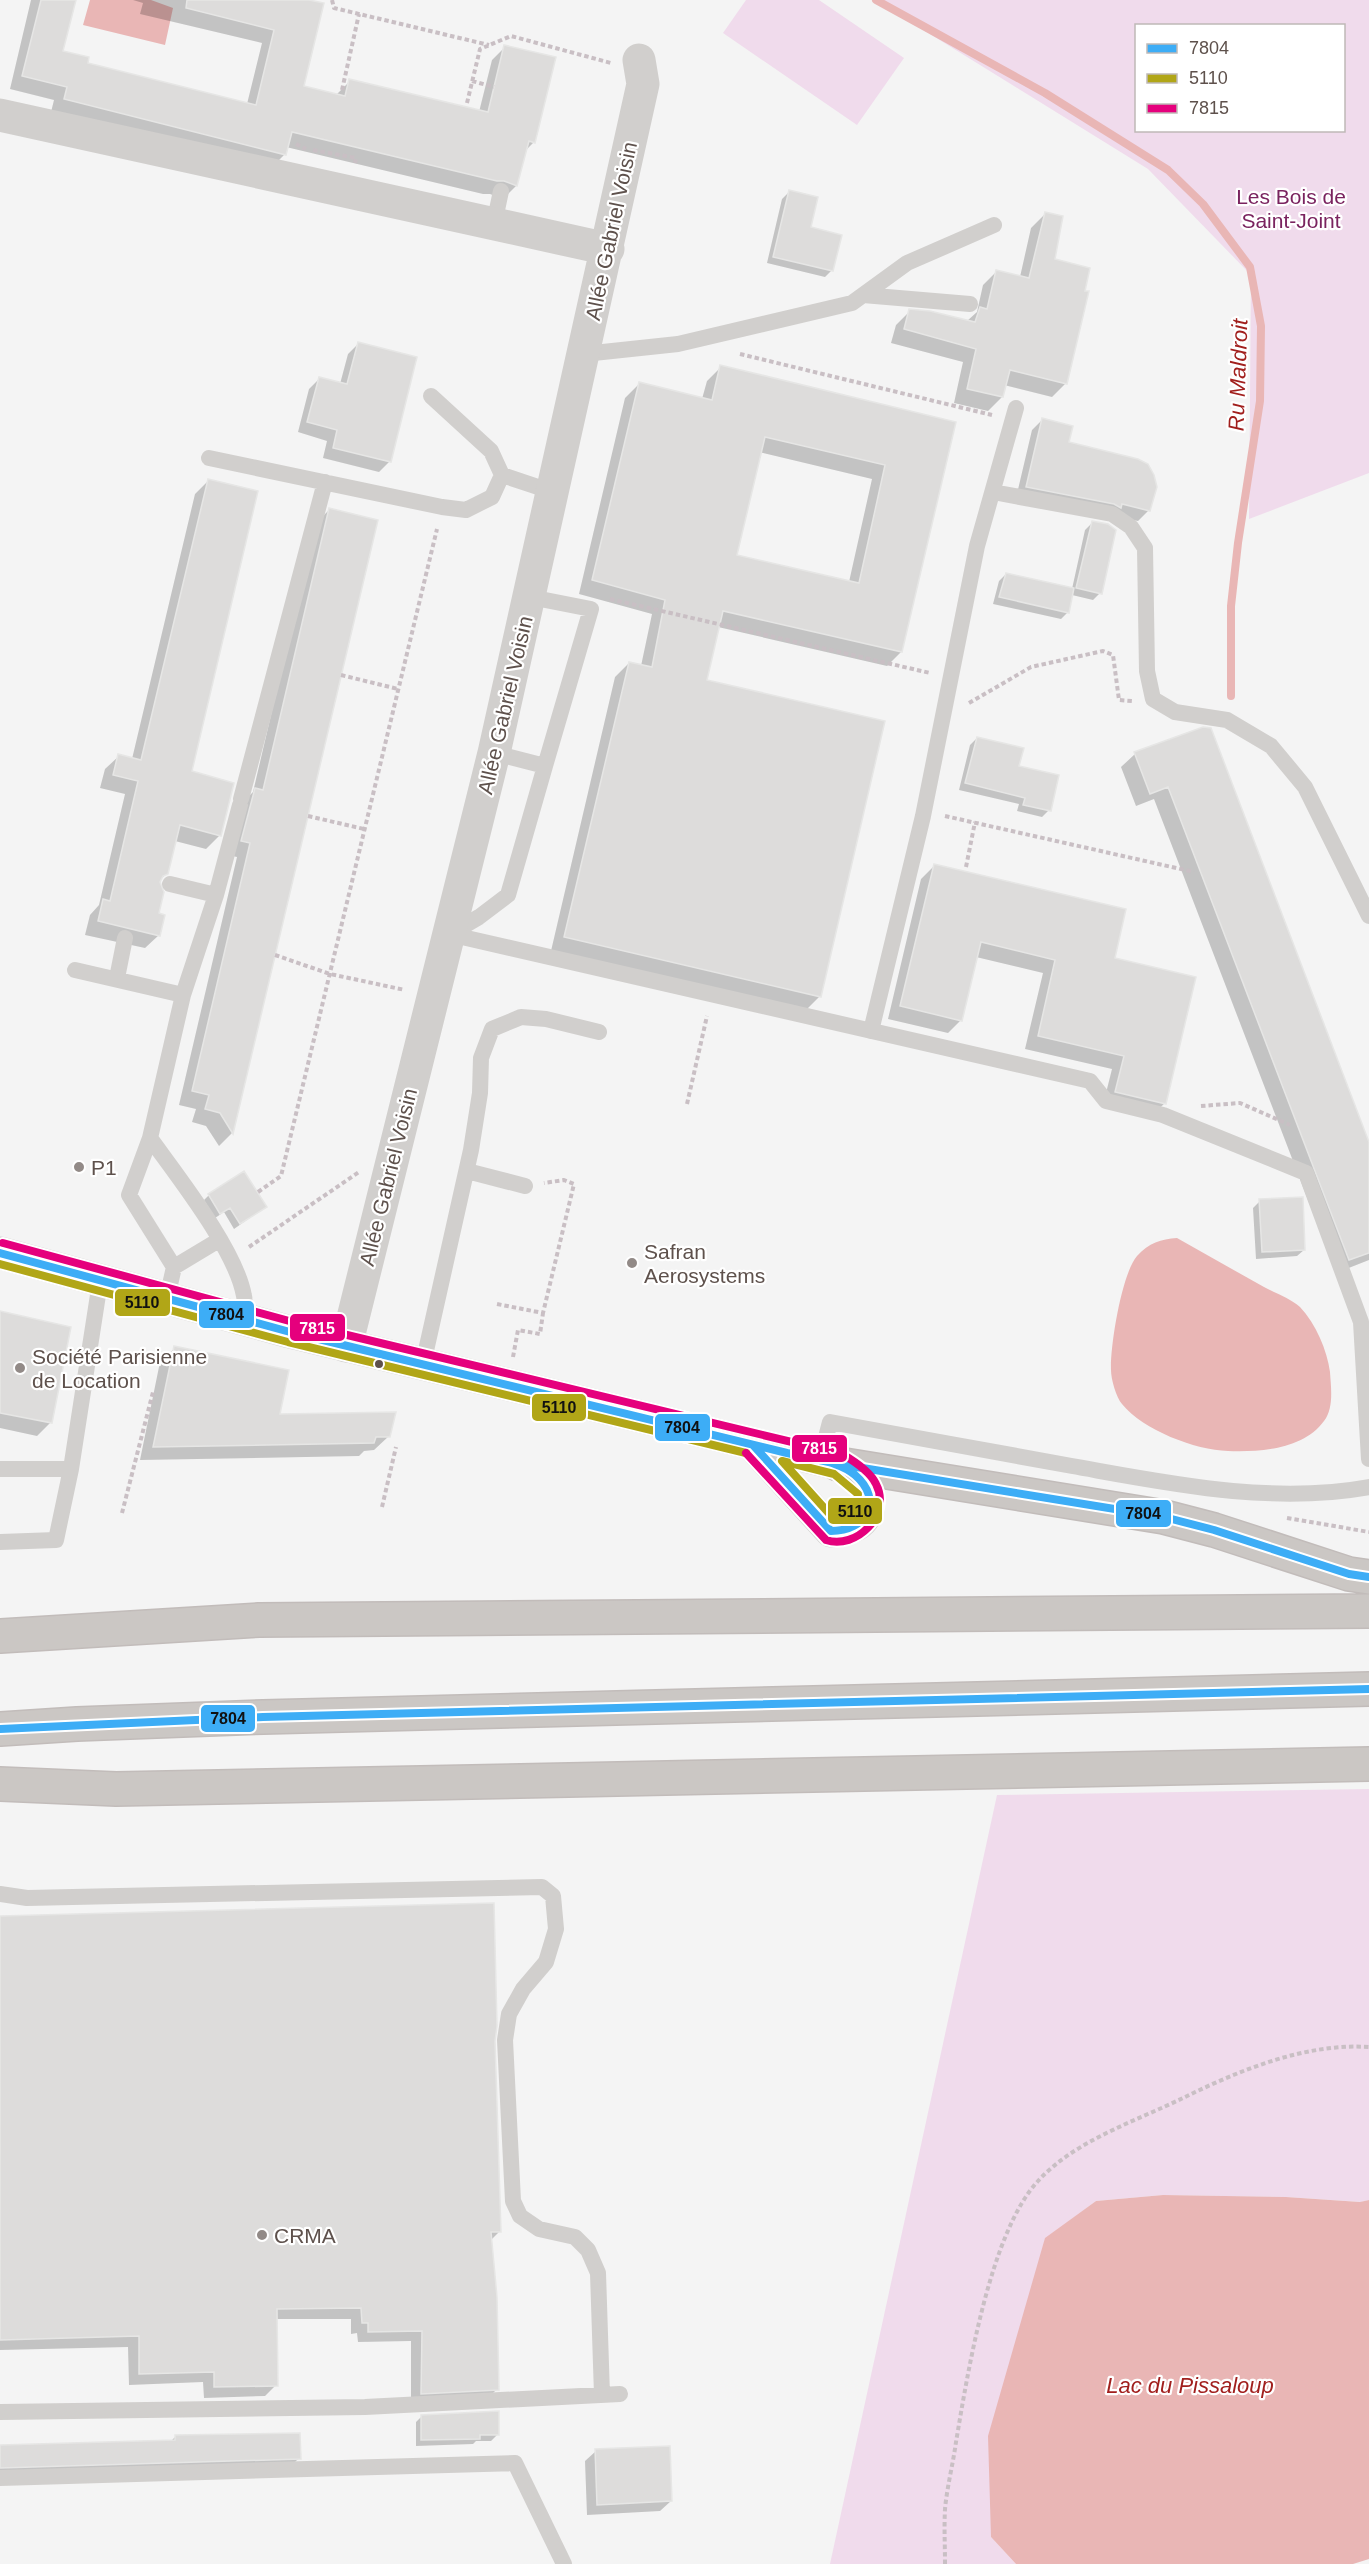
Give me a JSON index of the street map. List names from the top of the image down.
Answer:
{
  "streets": {
    "street": ["Allée Gabriel Voisin"]
  },
  "water": ["Ru Maldroit", "Lac du Pissaloup"],
  "parks": ["Les Bois de Saint-Joint"],
  "places": [
    "P1",
    "Safran Aerosystems",
    "Société Parisienne de Location",
    "CRMA"
  ],
  "lines": ["transit line 7815", "transit line 7804", "transit line 5110"],
  "legend": ["7804", "5110", "7815"]
}
